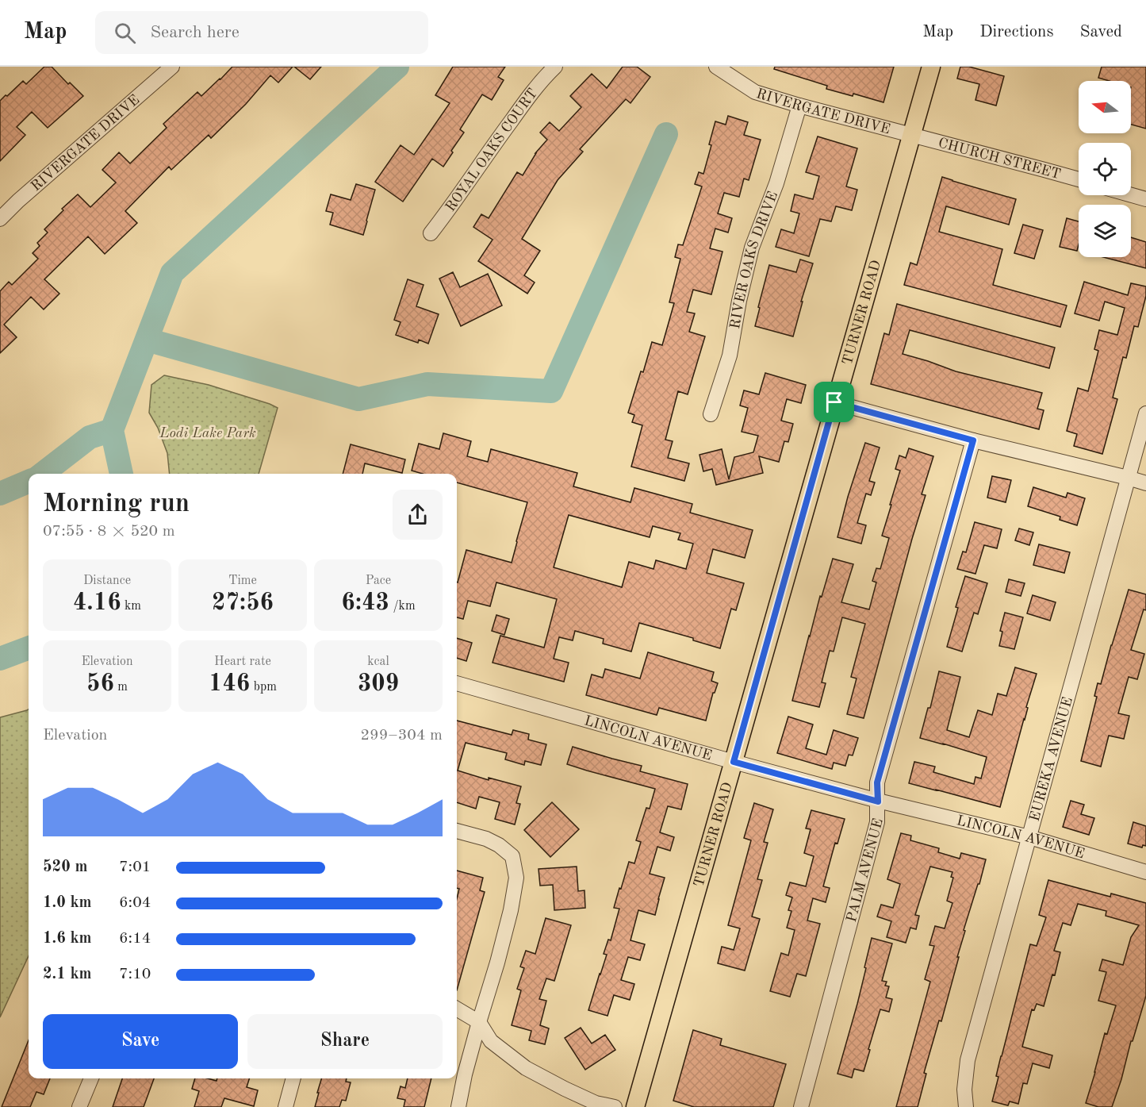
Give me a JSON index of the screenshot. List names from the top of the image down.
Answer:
{
  "streets": {
    "main road": ["TURNER ROAD"],
    "street": [
      "RIVERGATE DRIVE",
      "ROYAL OAKS COURT",
      "CHURCH STREET",
      "RIVER OAKS DRIVE",
      "LINCOLN AVENUE",
      "EUREKA AVENUE",
      "PALM AVENUE"
    ]
  },
  "crossings": [
    ["RIVERGATE DRIVE", "CHURCH STREET"],
    ["RIVERGATE DRIVE", "RIVER OAKS DRIVE"],
    ["RIVERGATE DRIVE", "TURNER ROAD"],
    ["CHURCH STREET", "TURNER ROAD"],
    ["TURNER ROAD", "LINCOLN AVENUE"],
    ["LINCOLN AVENUE", "EUREKA AVENUE"],
    ["LINCOLN AVENUE", "PALM AVENUE"]
  ],
  "parks": ["Lodi Lake Park"],
  "north": "left",
  "page": {
    "header": "Map",
    "search": "Search here",
    "nav": ["Map", "Directions", "Saved"],
    "heading": ["Morning run", "07:55 · 8 × 520 m"],
    "stats": [
      ["Distance", "4.16 km"],
      ["Time", "27:56"],
      ["Pace", "6:43 /km"],
      ["Elevation", "56 m"],
      ["Heart rate", "146 bpm"],
      ["kcal", "309"]
    ],
    "chart": ["Elevation", "299–304 m"],
    "list": [
      {
        "name": "520 m",
        "note": "7:01"
      },
      {
        "name": "1.0 km",
        "note": "6:04"
      },
      {
        "name": "1.6 km",
        "note": "6:14"
      },
      {
        "name": "2.1 km",
        "note": "7:10"
      }
    ],
    "buttons": ["Save", "Share"]
  }
}
